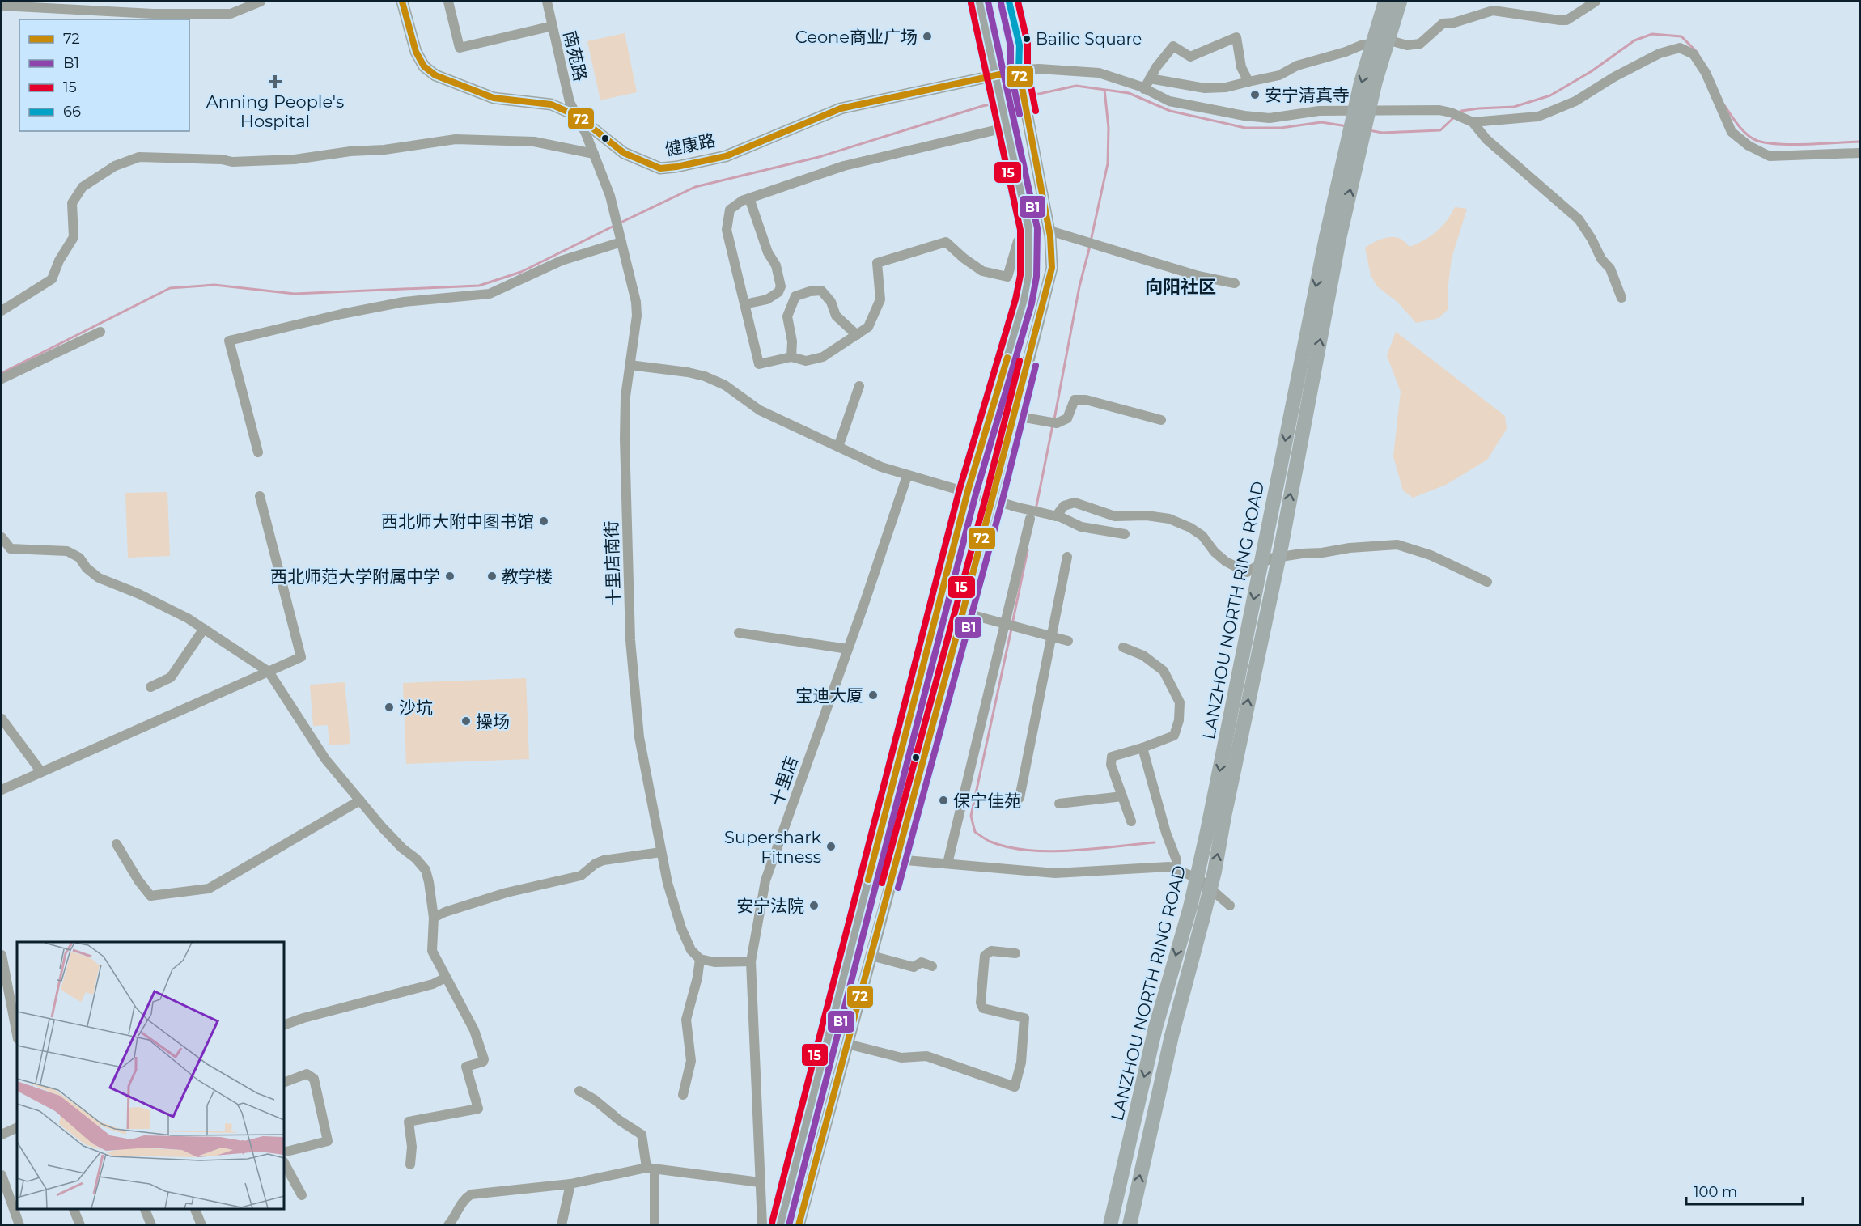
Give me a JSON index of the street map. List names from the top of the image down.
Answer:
{
  "streets": {
    "highway": ["LANZHOU NORTH RING ROAD"],
    "main road": ["健康路"],
    "street": ["南苑路", "十里店南街", "十里店"]
  },
  "crossings": [
    ["南苑路", "健康路"],
    ["南苑路", "十里店南街"],
    ["健康路", "十里店南街"]
  ],
  "districts": ["向阳社区"],
  "places": {
    "other": [
      "Ceone商业广场",
      "Bailie Square",
      "安宁清真寺",
      "西北师大附中图书馆",
      "西北师范大学附属中学",
      "教学楼",
      "宝迪大厦",
      "沙坑",
      "操场",
      "保宁佳苑",
      "Supershark Fitness",
      "安宁法院"
    ],
    "health": ["Anning People's Hospital"]
  },
  "lines": [
    "transit line 72",
    "transit line B1",
    "transit line 15",
    "transit line 66"
  ],
  "legend": [
    "72",
    "B1",
    "15",
    "66"
  ],
  "scale_bar": "100 m"
}
